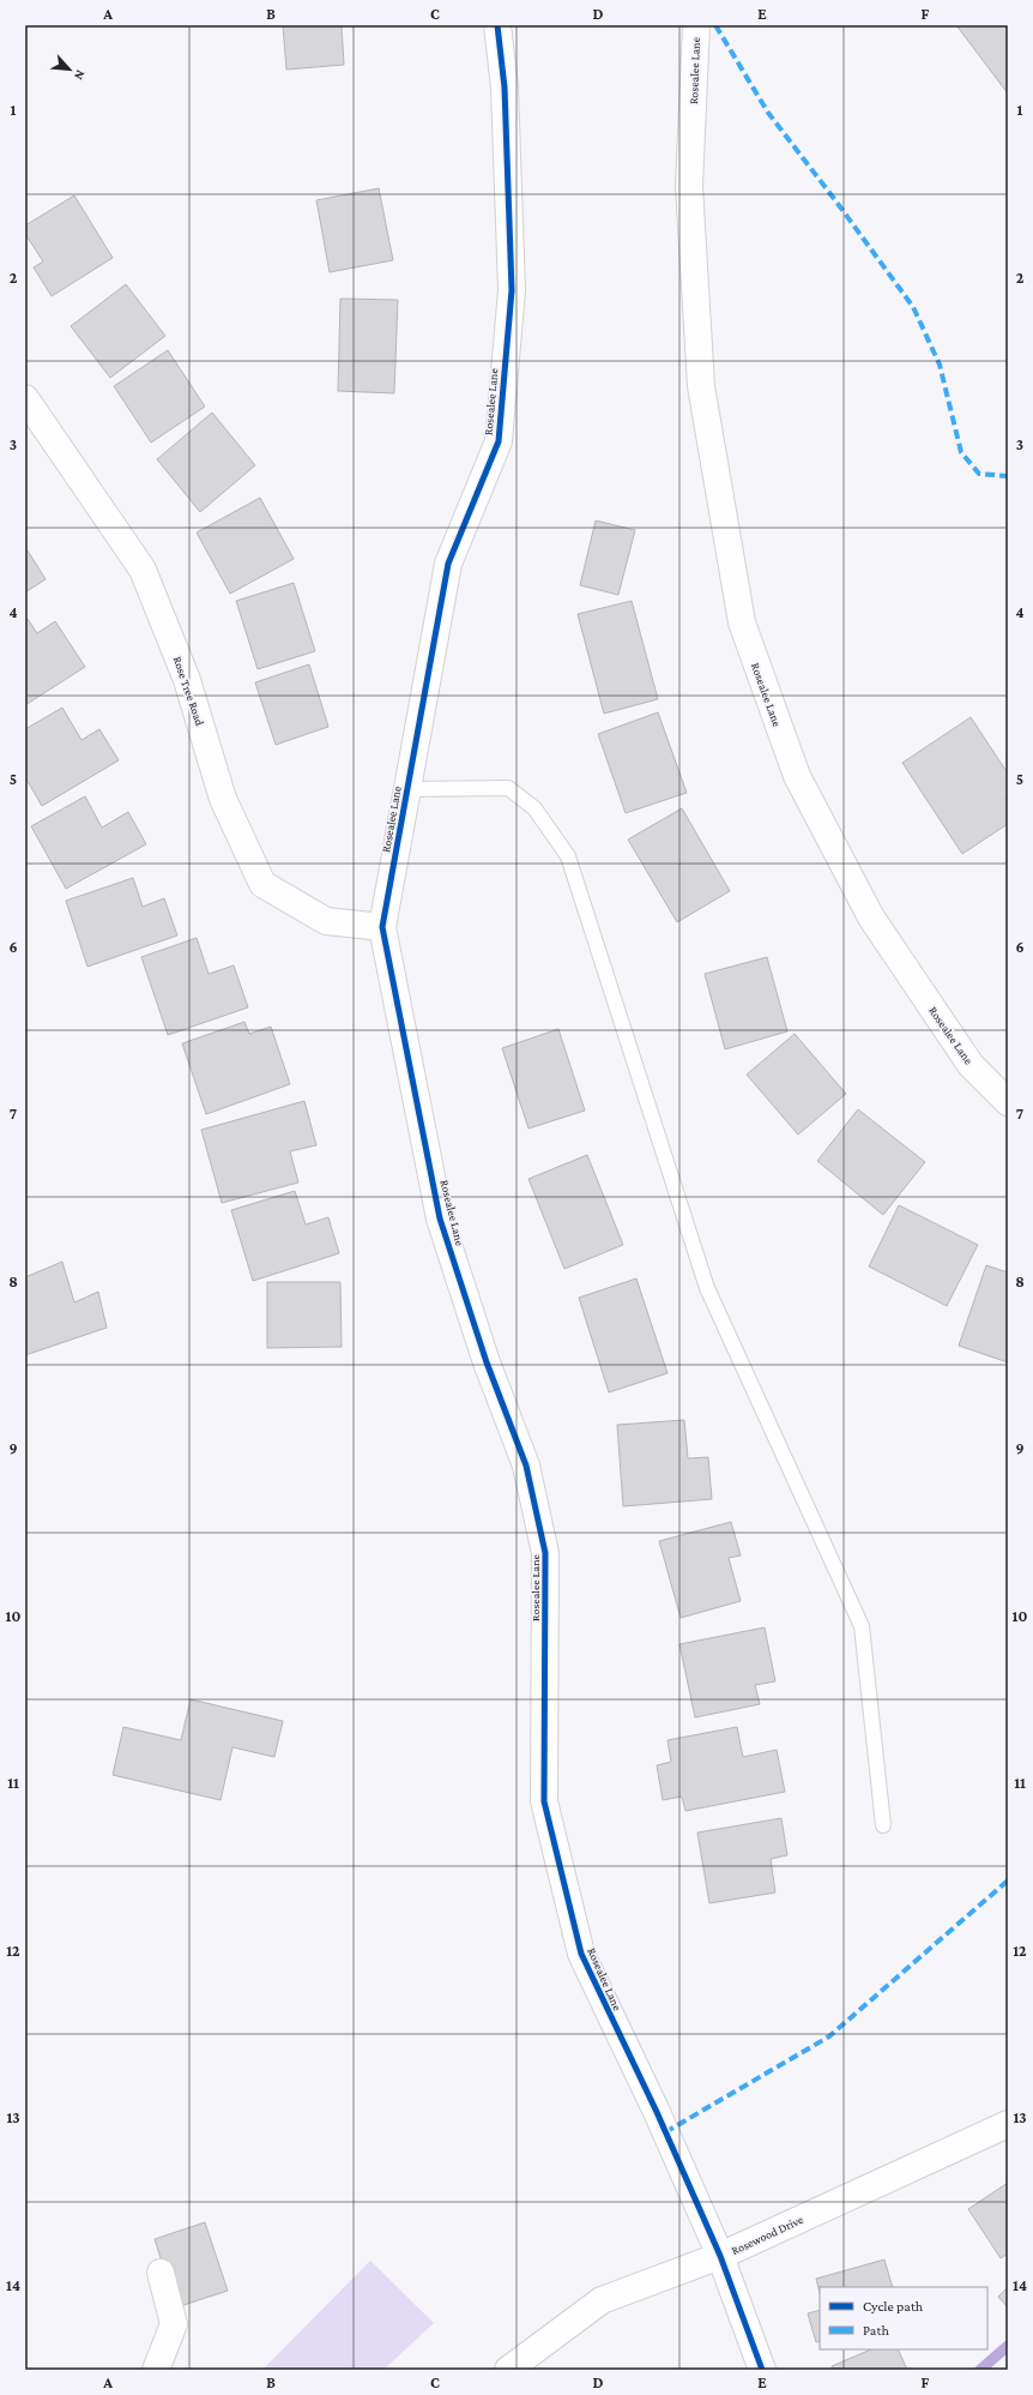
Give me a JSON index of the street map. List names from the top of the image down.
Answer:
{
  "streets": {
    "street": ["Rosealee Lane", "Rose Tree Road", "Rosewood Drive"]
  },
  "crossings": [
    ["Rosealee Lane", "Rose Tree Road"],
    ["Rosealee Lane", "Rosewood Drive"]
  ],
  "legend": ["Cycle path", "Path"],
  "north": "bottom right",
  "grid": {
    "columns": [
      "A",
      "B",
      "C",
      "D",
      "E",
      "F"
    ],
    "rows": [
      "1",
      "2",
      "3",
      "4",
      "5",
      "6",
      "7",
      "8",
      "9",
      "10",
      "11",
      "12",
      "13",
      "14"
    ]
  }
}
